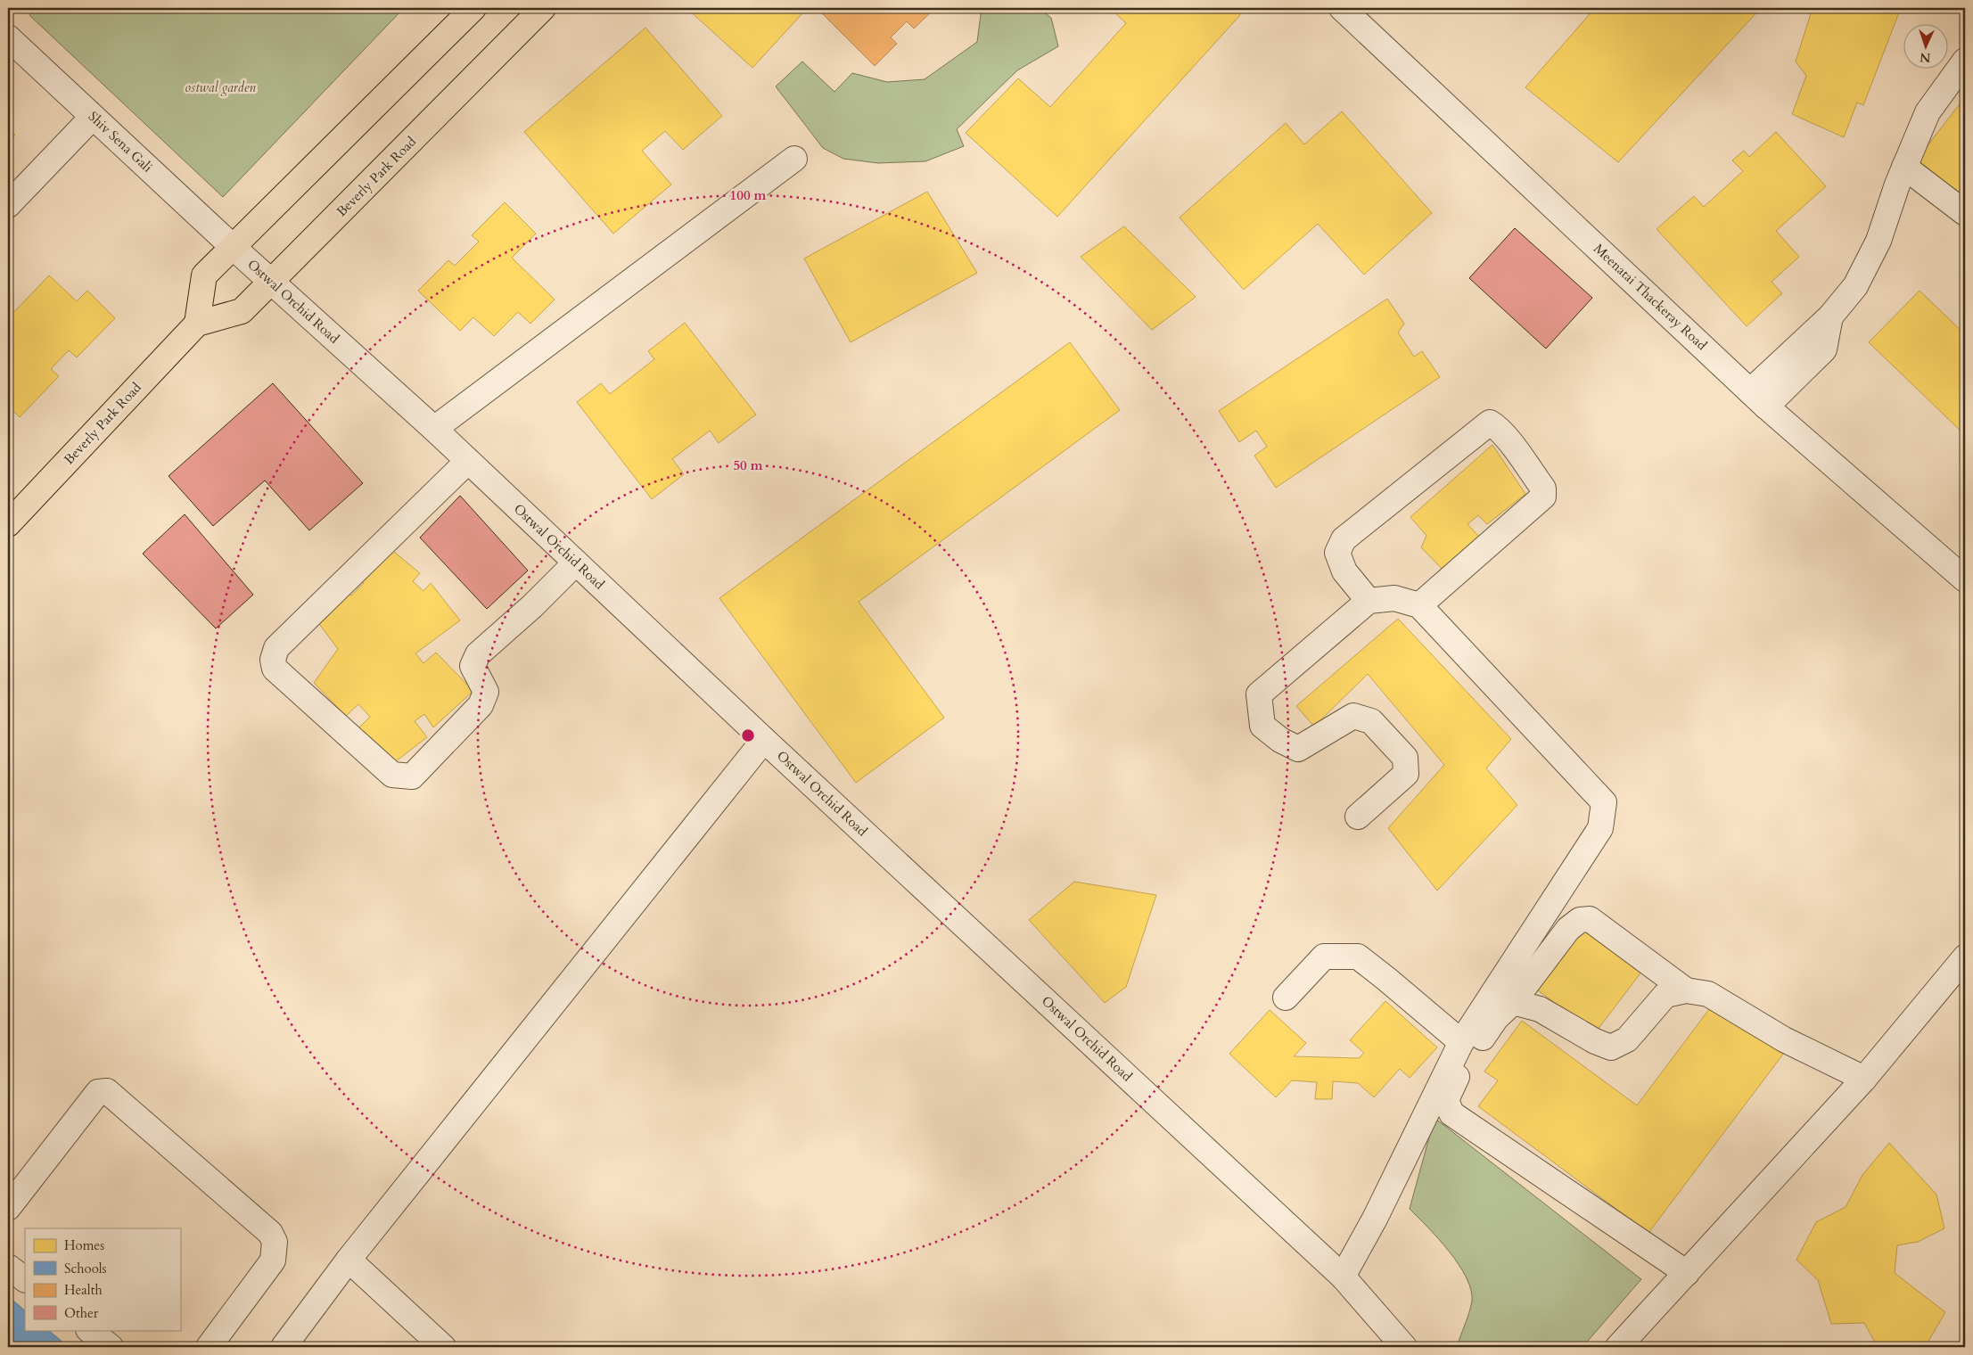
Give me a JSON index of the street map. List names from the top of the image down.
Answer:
{
  "streets": {
    "main road": ["Beverly Park Road"],
    "street": ["Shiv Sena Gali", "Meenatai Thackeray Road", "Ostwal Orchid Road"]
  },
  "crossings": [
    ["Shiv Sena Gali", "Ostwal Orchid Road"],
    ["Beverly Park Road", "Ostwal Orchid Road"]
  ],
  "parks": ["ostwal garden"],
  "legend": [
    "Homes",
    "Schools",
    "Health",
    "Other"
  ],
  "north": "bottom",
  "rings": ["100 m", "50 m"]
}
